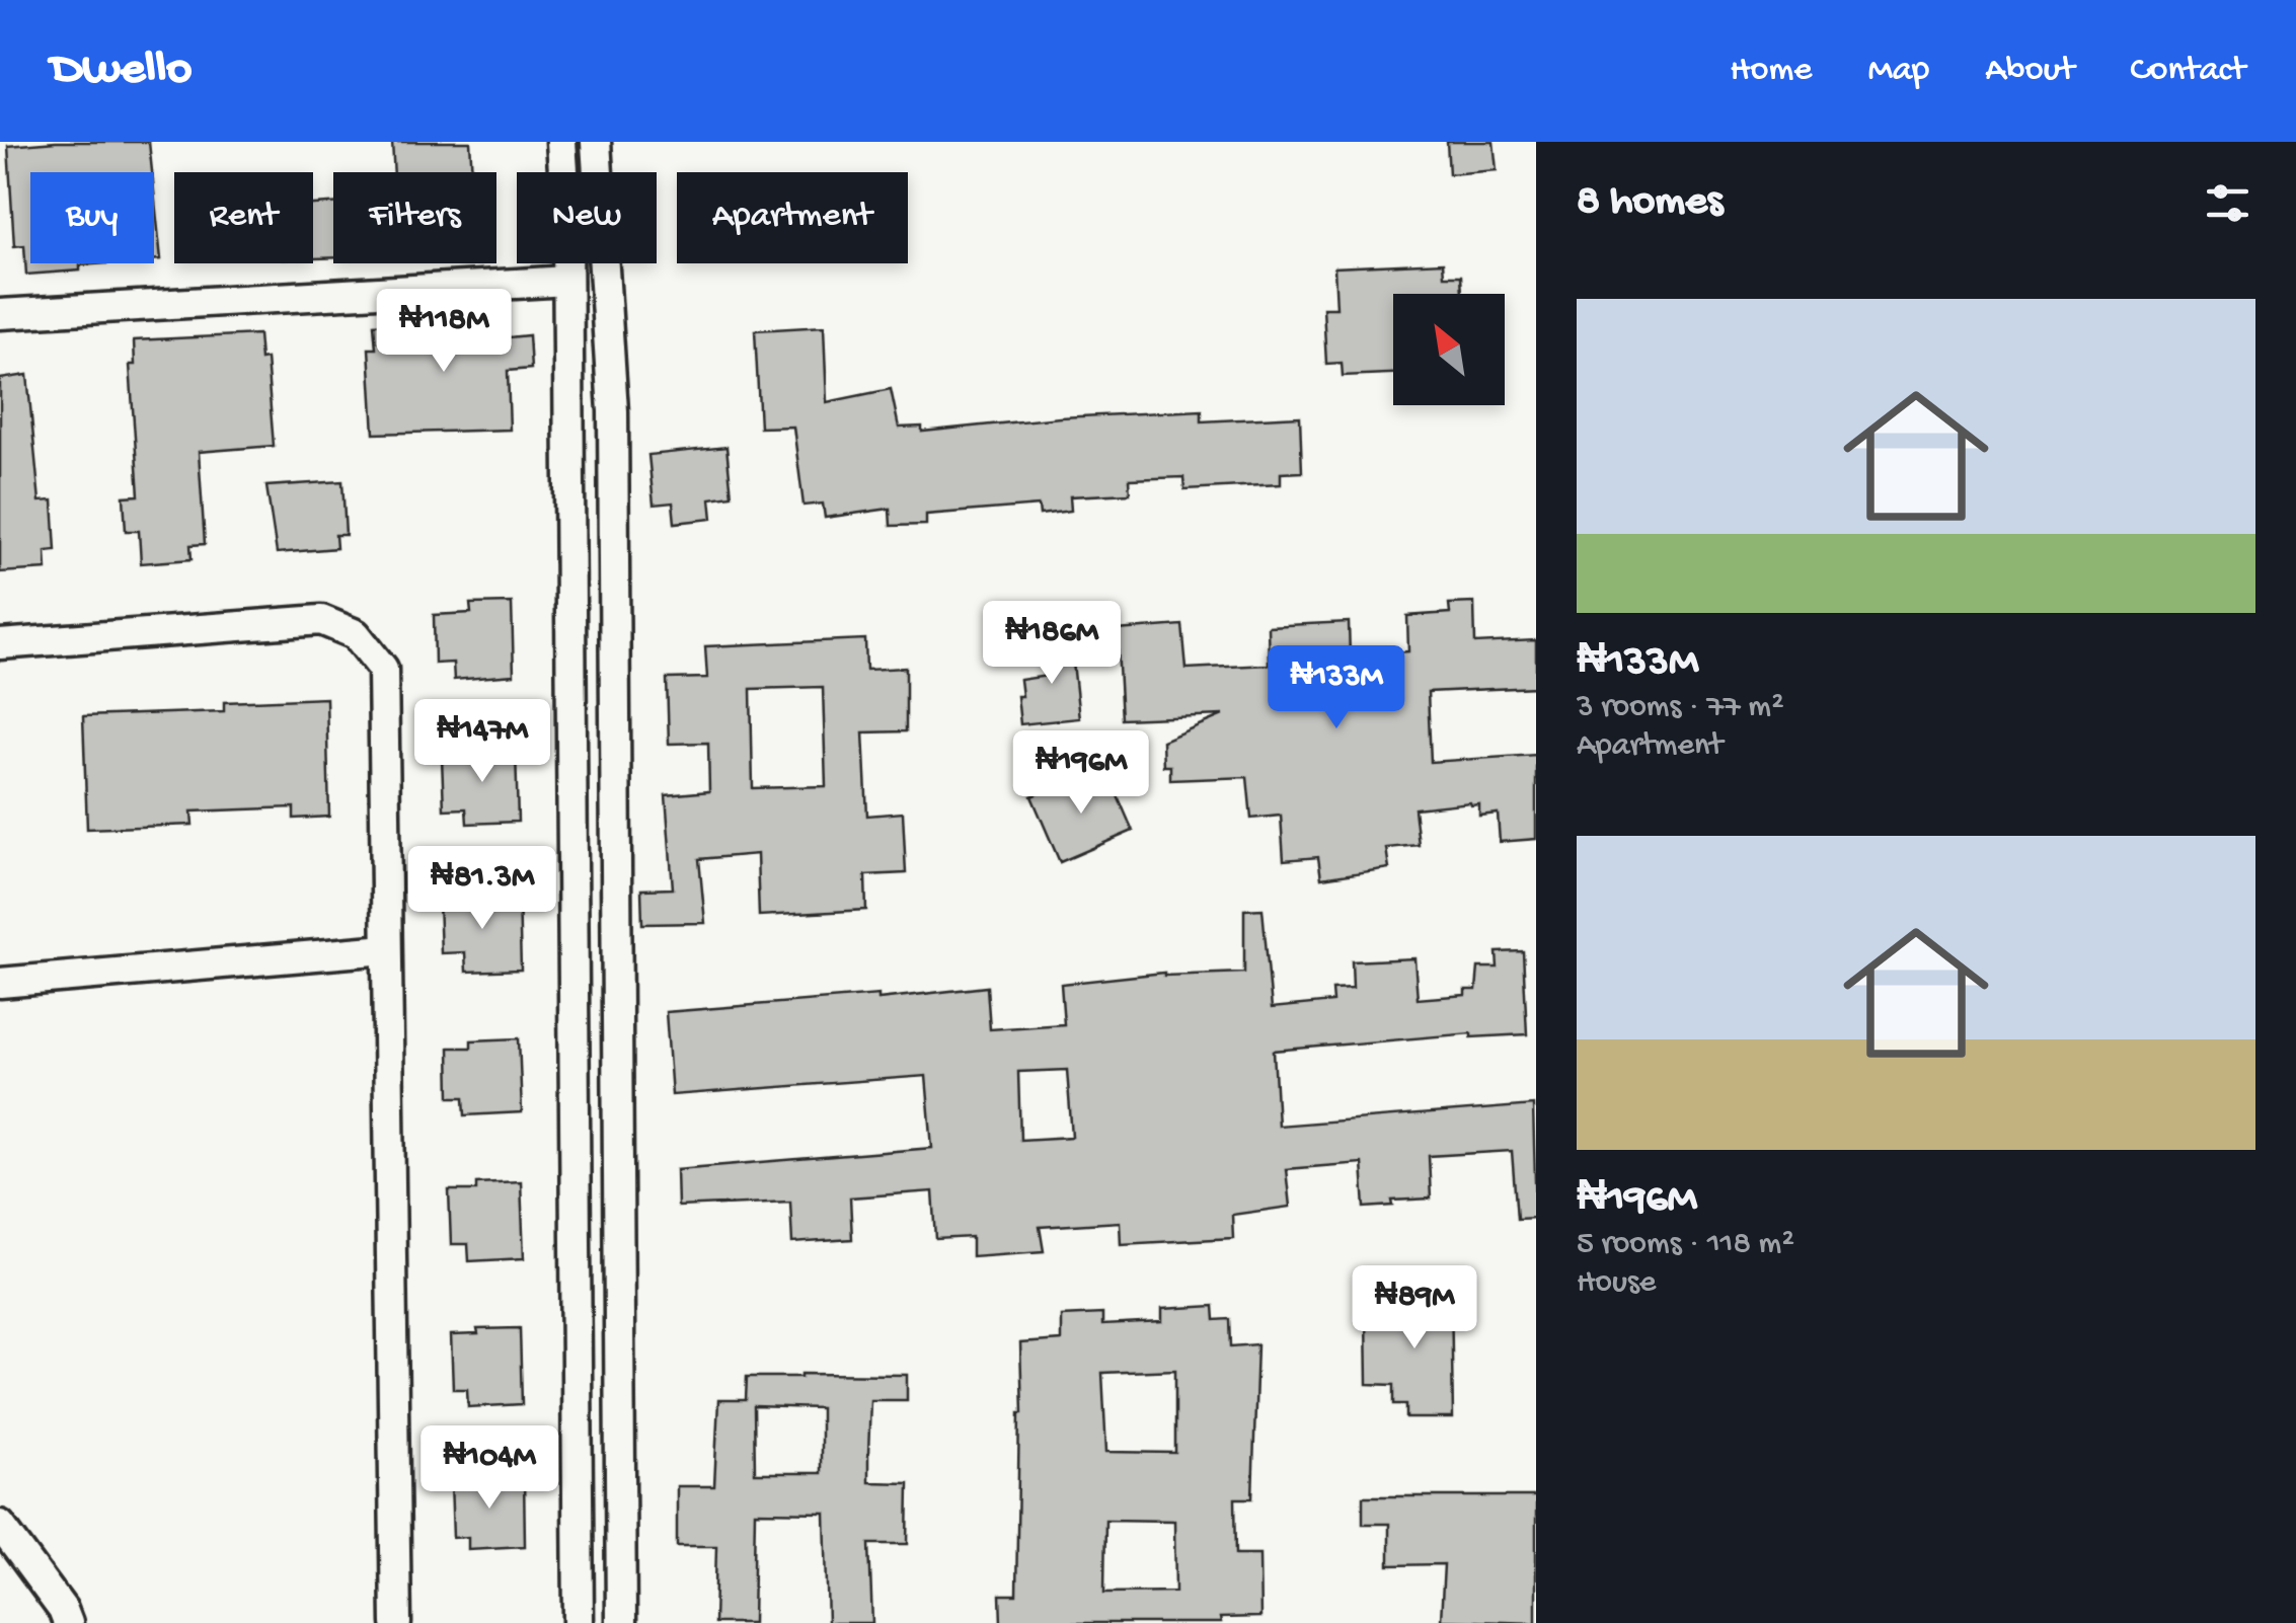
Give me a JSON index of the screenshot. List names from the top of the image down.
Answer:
{
  "north": "top left",
  "page": {
    "header": "Dwello",
    "nav": [
      "Home",
      "Map",
      "About",
      "Contact"
    ],
    "heading": "8 homes",
    "chip": [
      "Buy",
      "Rent",
      "Filters",
      "New",
      "Apartment"
    ],
    "list": [
      {
        "name": "₦133M",
        "note": "3 rooms · 77 m² · Apartment"
      },
      {
        "name": "₦196M",
        "note": "5 rooms · 118 m² · House"
      }
    ],
    "price": [
      "₦118M",
      "₦186M",
      "₦133M",
      "₦147M",
      "₦196M",
      "₦81.3M",
      "₦89M",
      "₦104M"
    ]
  }
}
